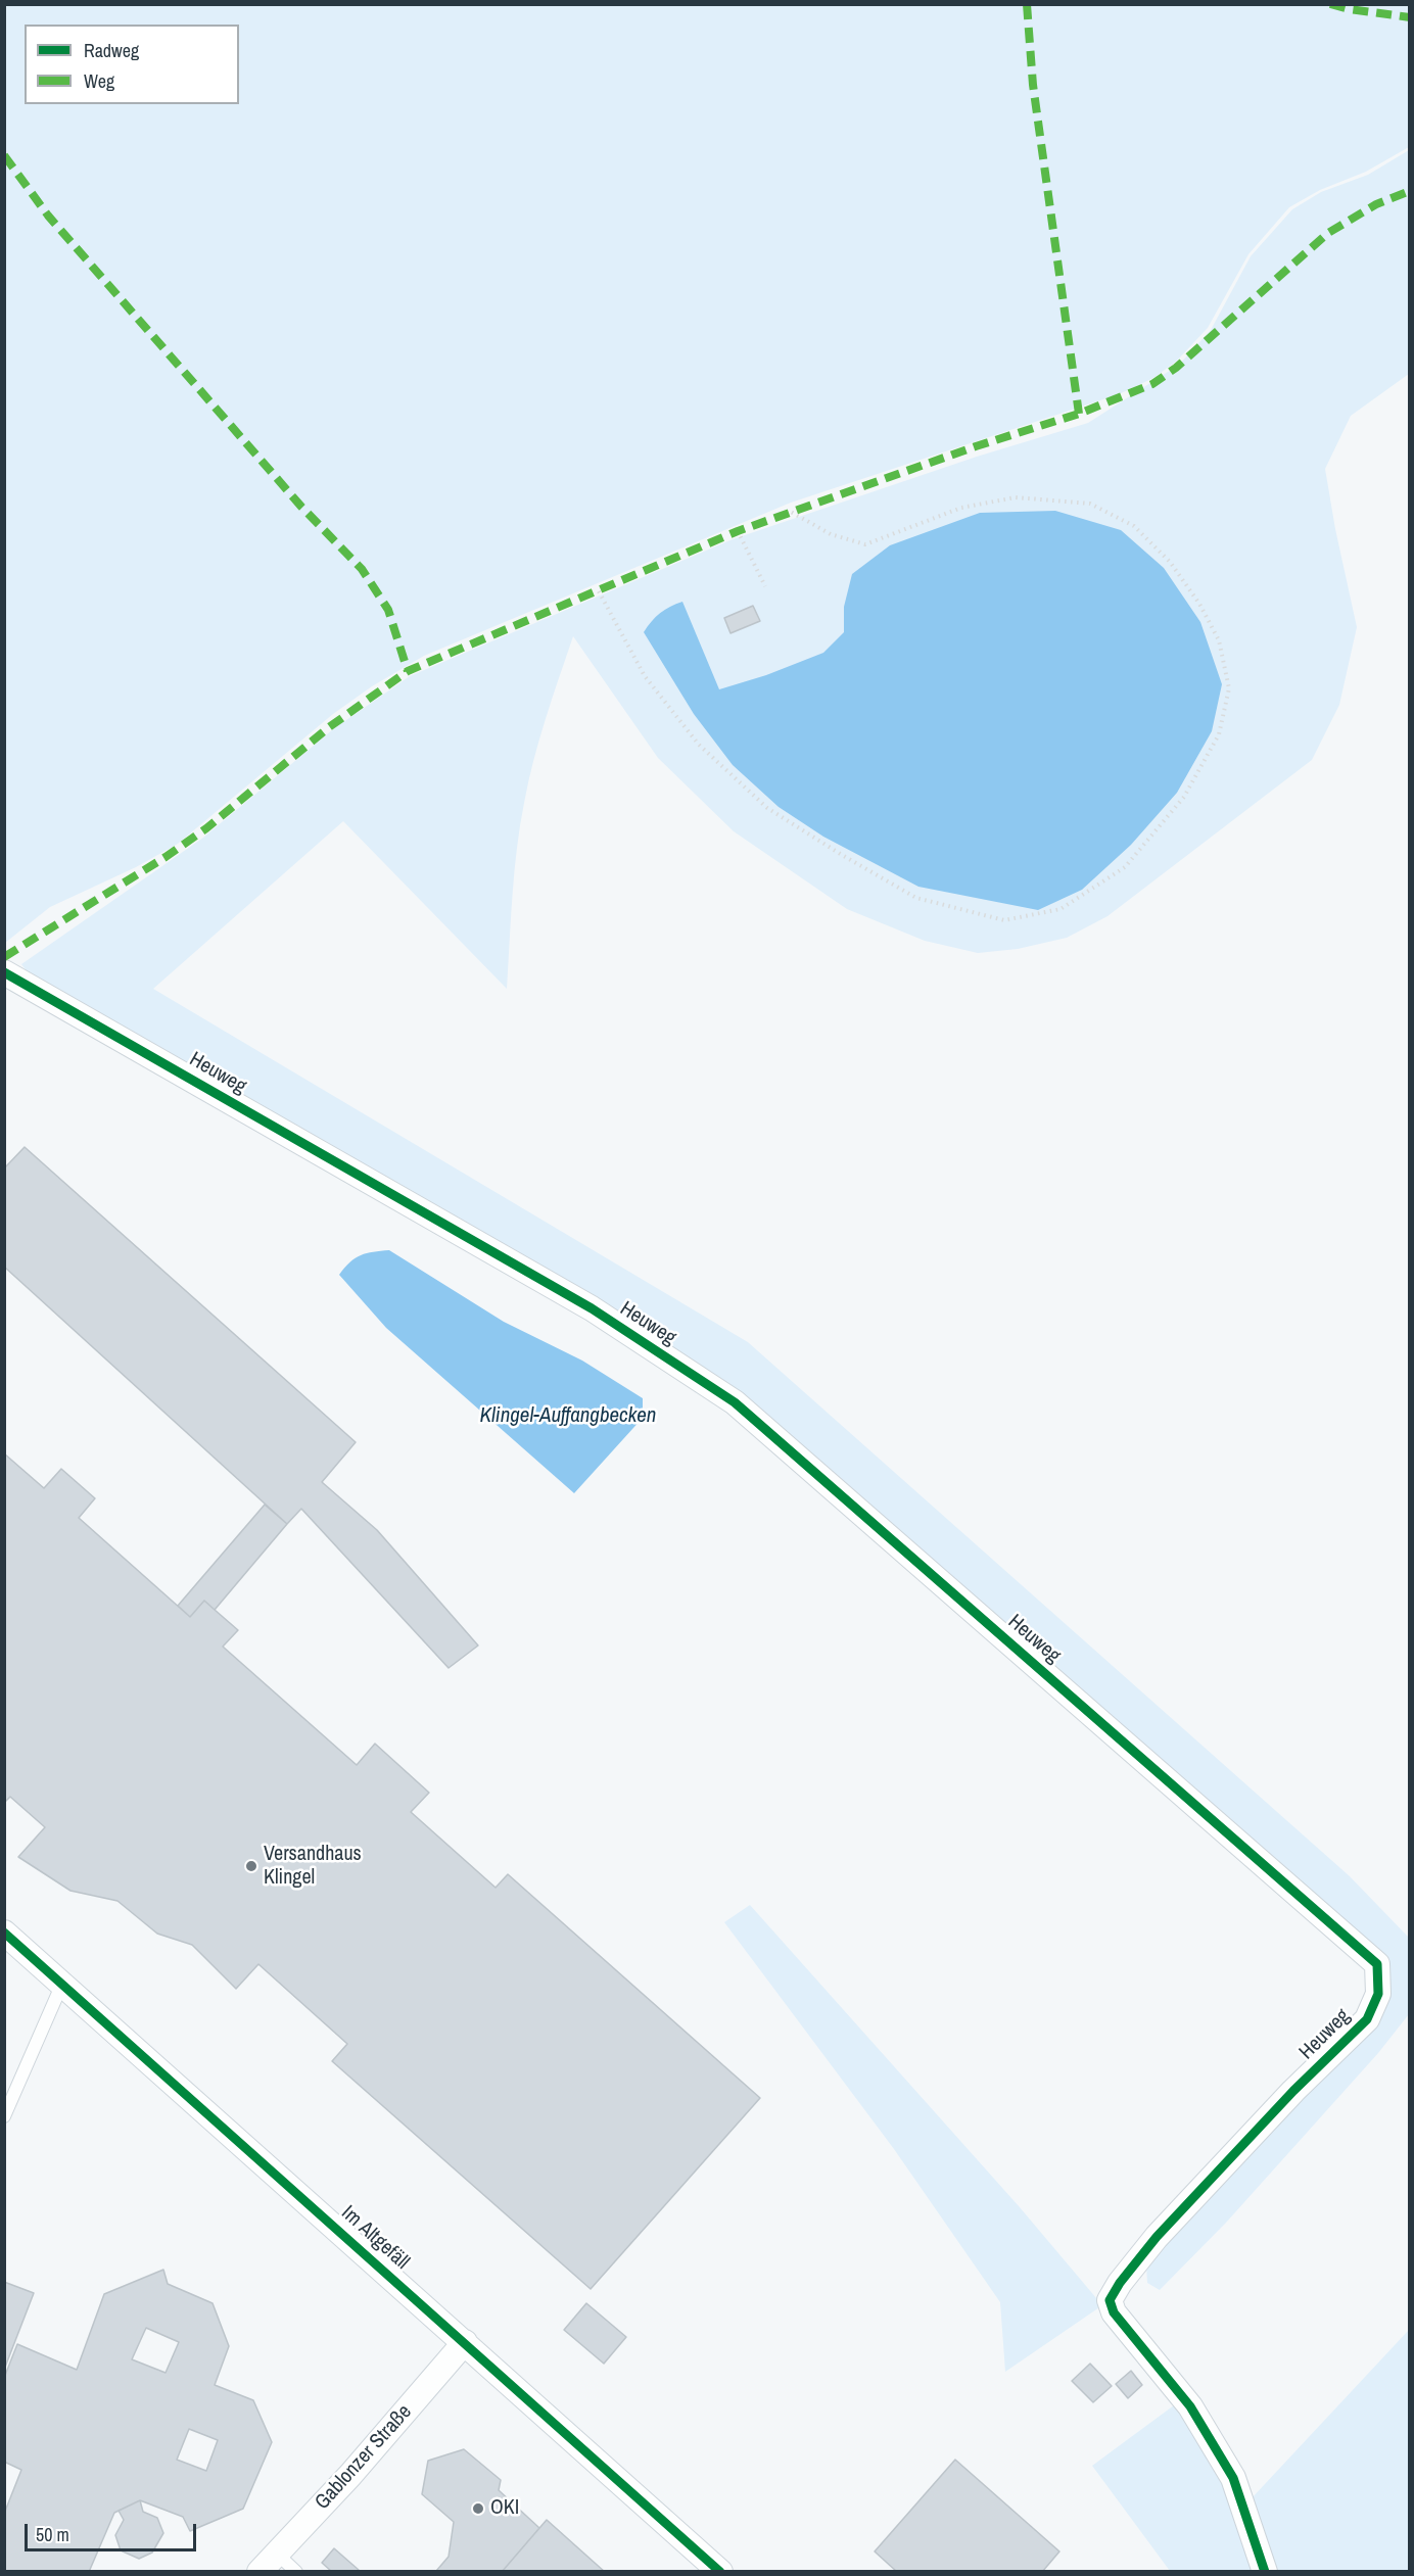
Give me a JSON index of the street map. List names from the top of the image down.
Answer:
{
  "streets": {
    "street": ["Heuweg", "Im Altgefäll", "Gablonzer Straße"]
  },
  "crossings": [
    ["Im Altgefäll", "Gablonzer Straße"]
  ],
  "water": ["Klingel-Auffangbecken"],
  "places": ["Versandhaus Klingel", "OKI"],
  "legend": ["Radweg", "Weg"],
  "scale_bar": "50 m"
}
